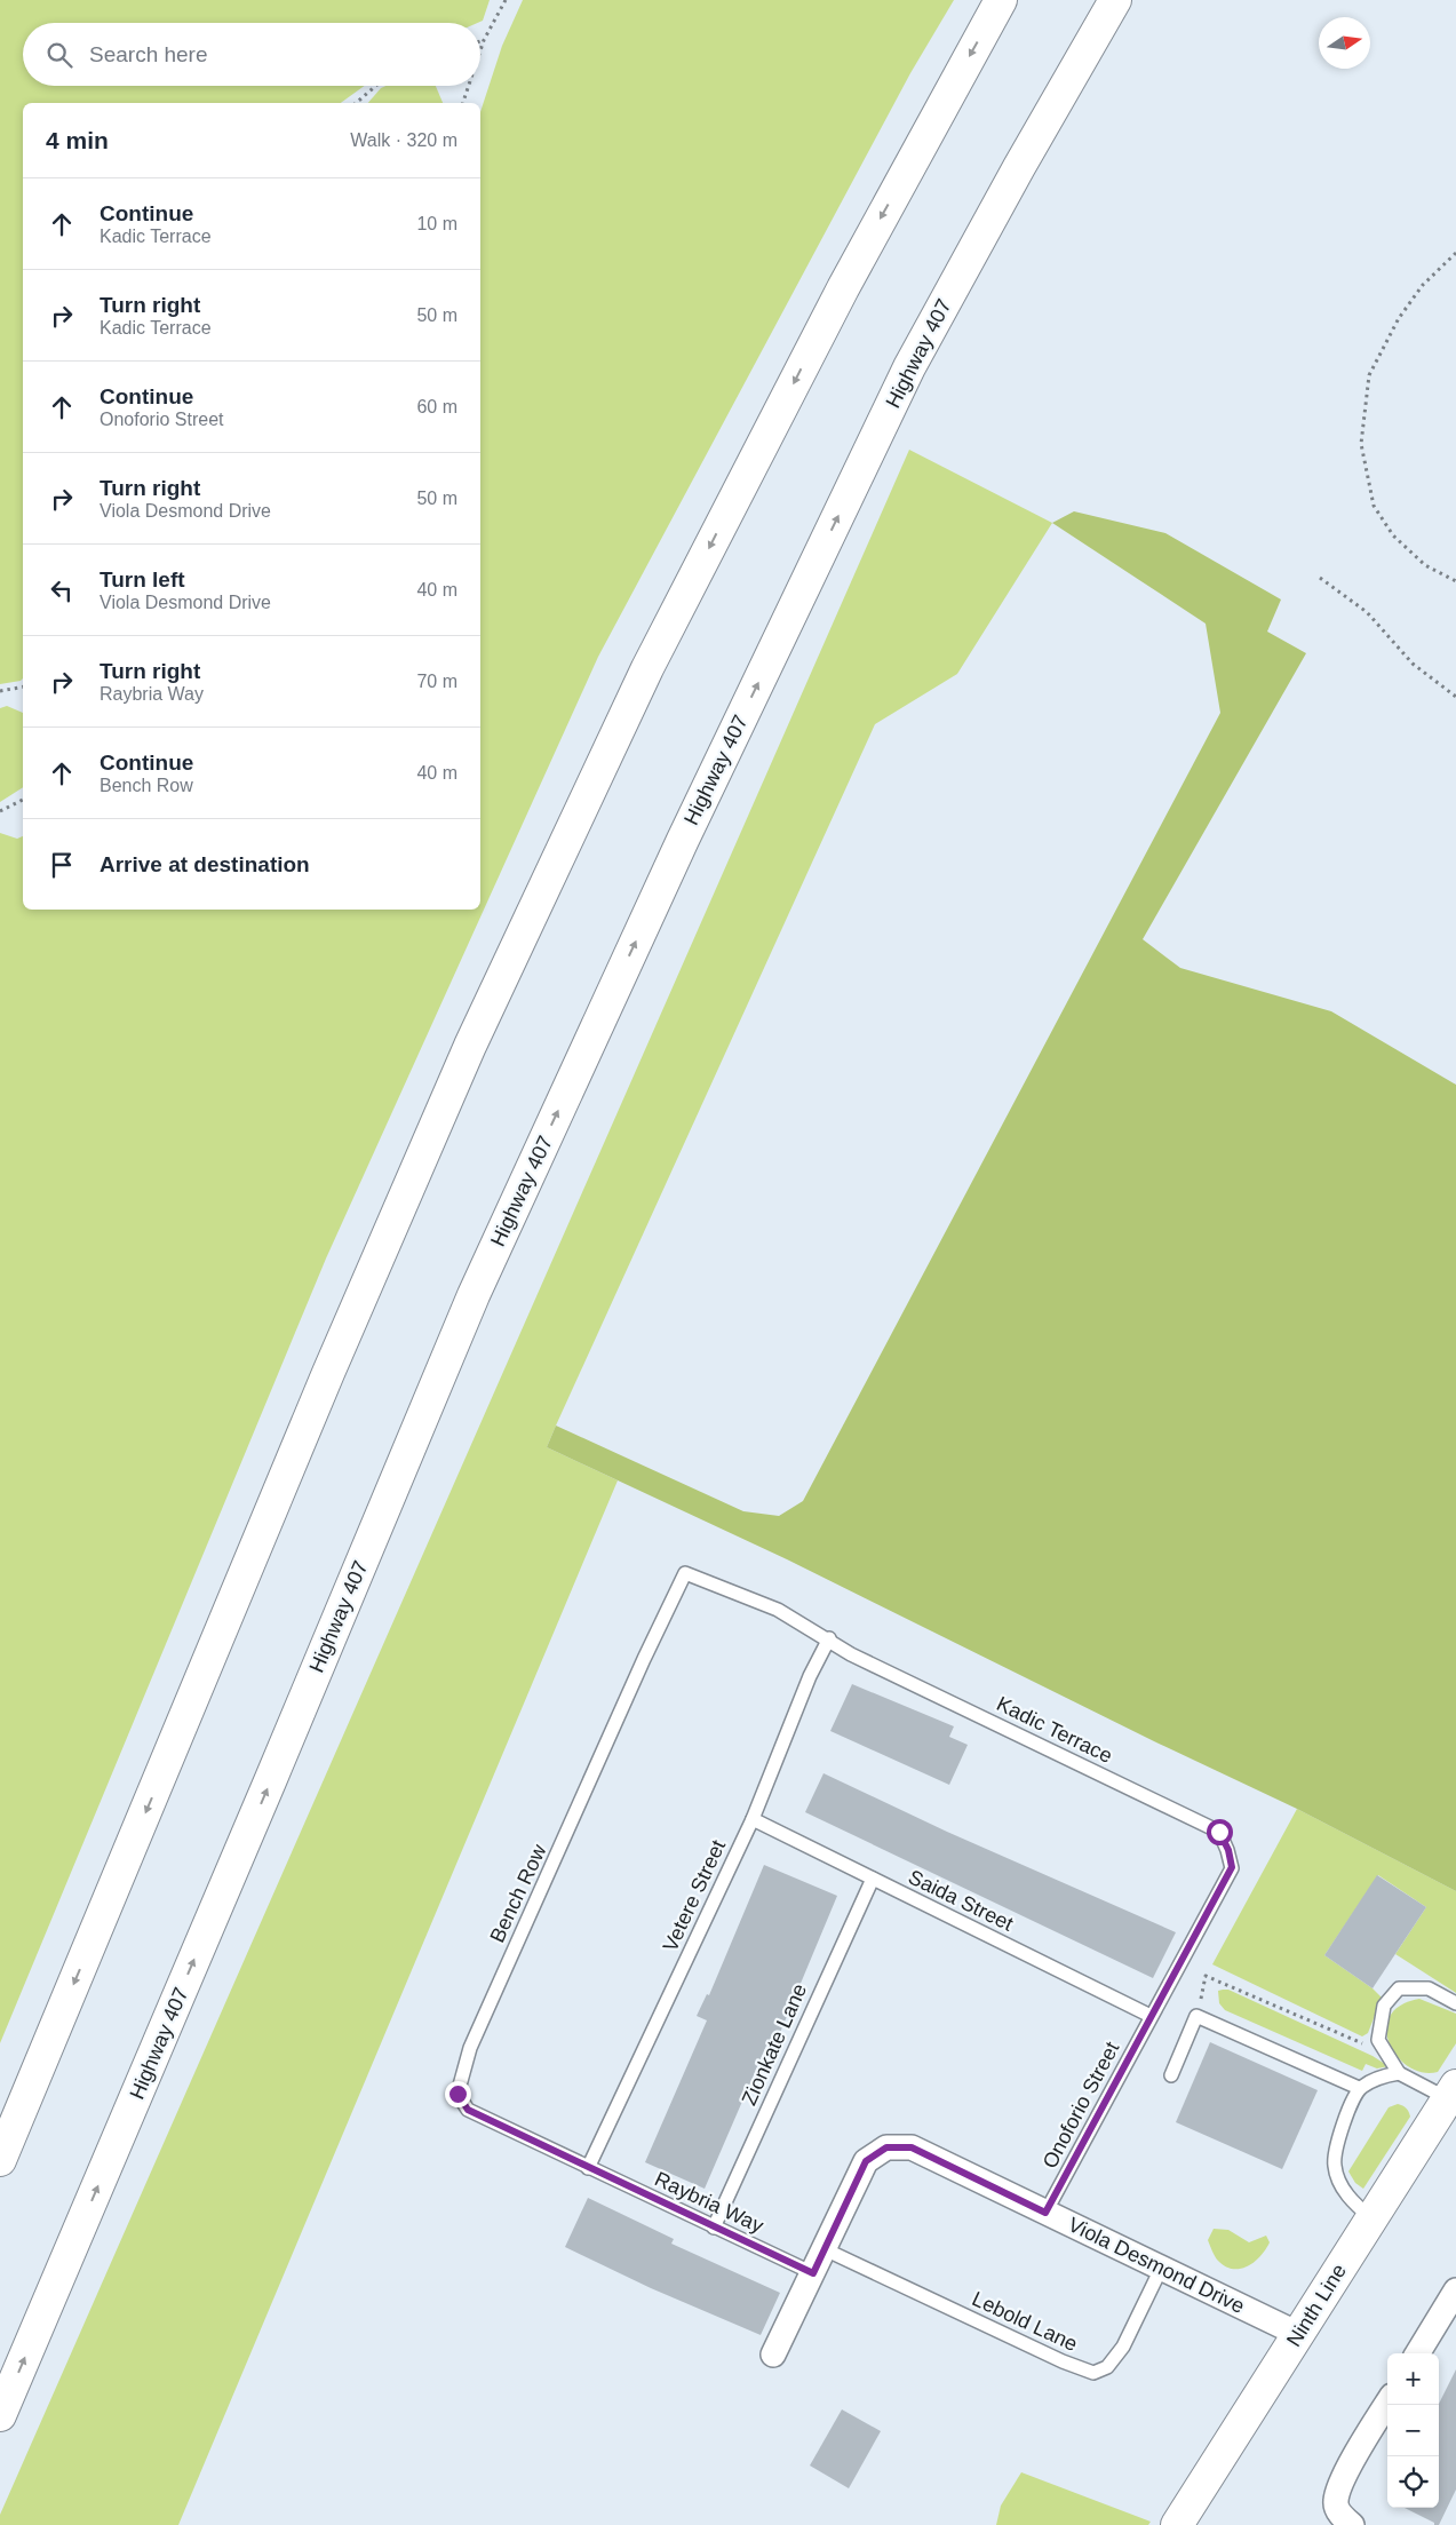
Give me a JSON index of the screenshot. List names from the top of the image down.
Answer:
{
  "streets": {
    "main road": ["Highway 407", "Ninth Line"],
    "street": ["Viola Desmond Drive"],
    "lane": [
      "Kadic Terrace",
      "Bench Row",
      "Vetere Street",
      "Saida Street",
      "Zionkate Lane",
      "Onoforio Street",
      "Raybria Way",
      "Lebold Lane"
    ]
  },
  "crossings": [
    ["Kadic Terrace", "Bench Row"],
    ["Kadic Terrace", "Vetere Street"],
    ["Kadic Terrace", "Saida Street"],
    ["Kadic Terrace", "Onoforio Street"],
    ["Bench Row", "Vetere Street"],
    ["Bench Row", "Raybria Way"],
    ["Vetere Street", "Saida Street"],
    ["Vetere Street", "Raybria Way"],
    ["Saida Street", "Zionkate Lane"],
    ["Saida Street", "Onoforio Street"],
    ["Zionkate Lane", "Raybria Way"],
    ["Onoforio Street", "Viola Desmond Drive"],
    ["Raybria Way", "Viola Desmond Drive"],
    ["Viola Desmond Drive", "Ninth Line"],
    ["Viola Desmond Drive", "Lebold Lane"]
  ],
  "north": "right",
  "page": {
    "search": "Search here",
    "heading": ["4 min", "Walk · 320 m"],
    "list": [
      ["Continue", "Kadic Terrace", "10 m"],
      ["Turn right", "Kadic Terrace", "50 m"],
      ["Continue", "Onoforio Street", "60 m"],
      ["Turn right", "Viola Desmond Drive", "50 m"],
      ["Turn left", "Viola Desmond Drive", "40 m"],
      ["Turn right", "Raybria Way", "70 m"],
      ["Continue", "Bench Row", "40 m"],
      "Arrive at destination"
    ],
    "map_buttons": ["+", "−"]
  }
}
